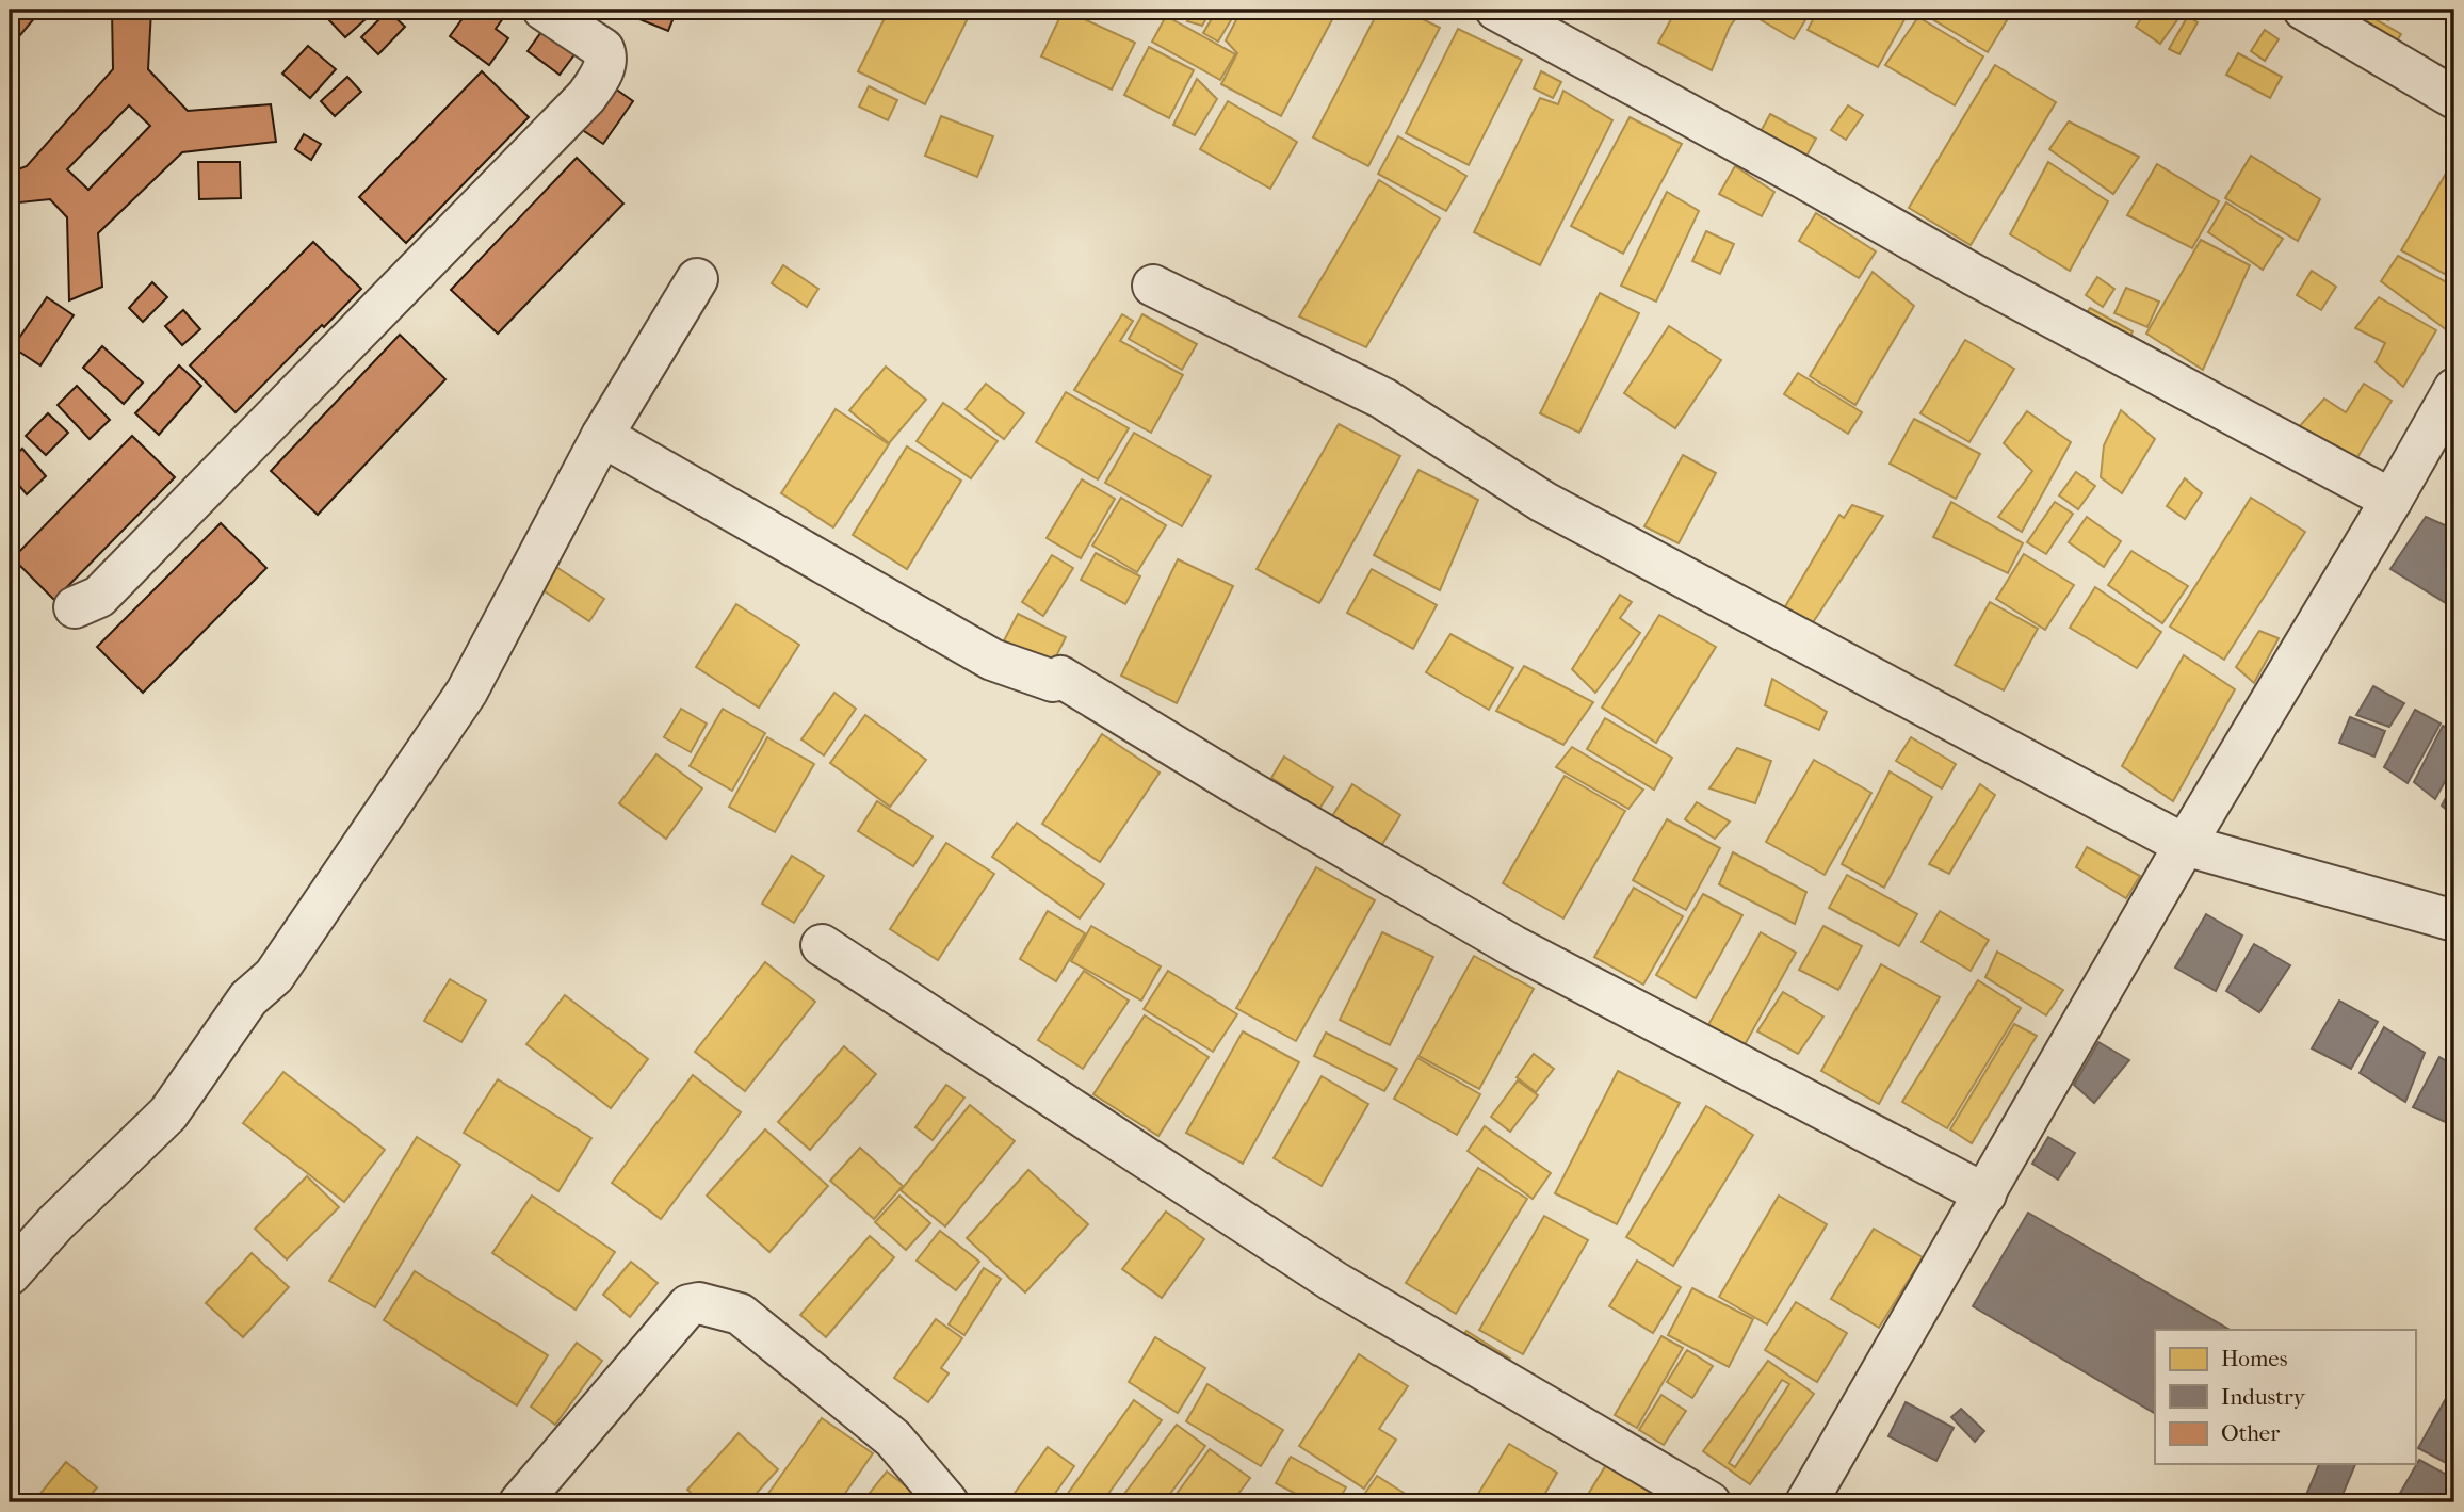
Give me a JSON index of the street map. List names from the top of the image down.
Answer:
{
  "legend": ["Homes", "Industry", "Other"]
}
